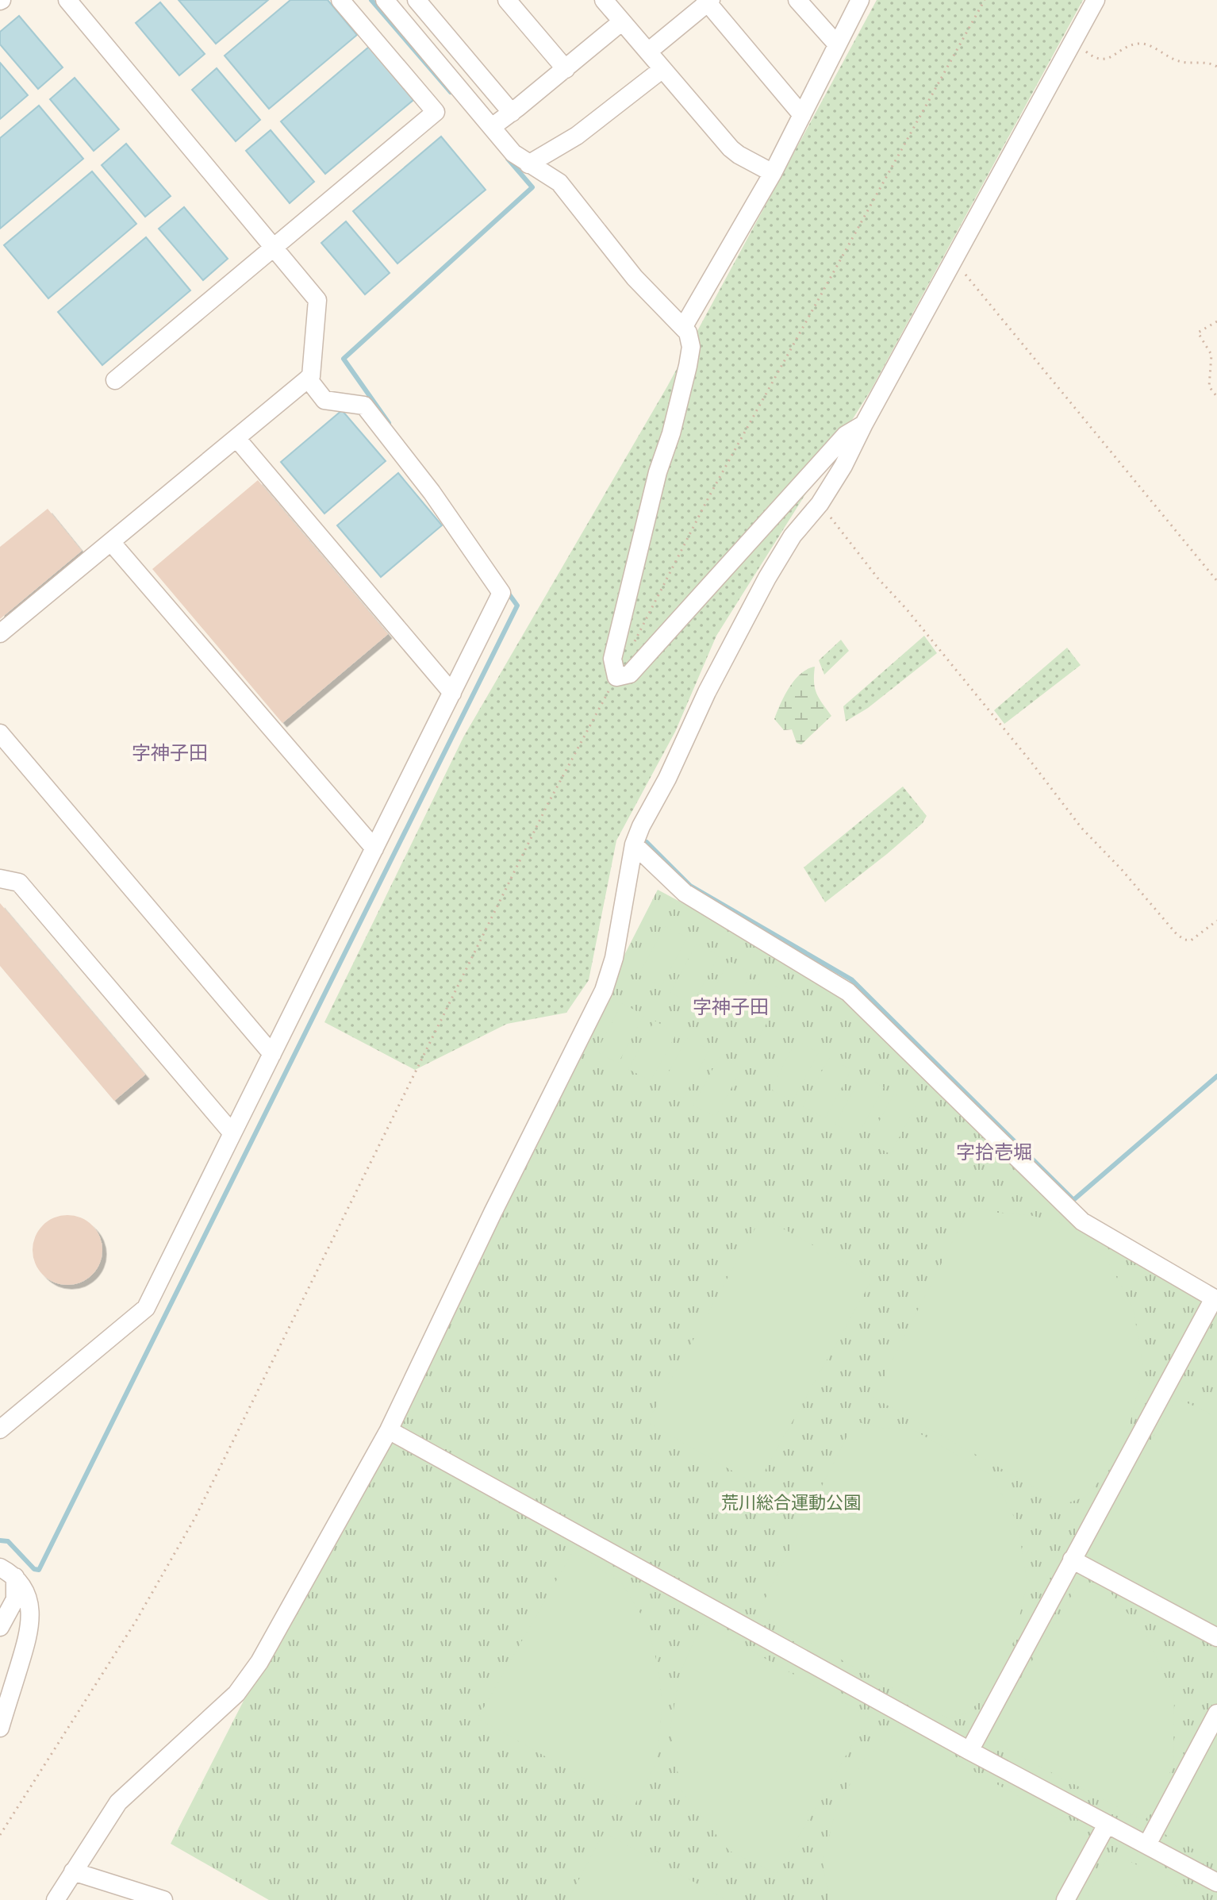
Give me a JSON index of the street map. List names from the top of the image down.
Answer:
{
  "districts": ["字神子田", "字神子田", "字拾壱堀"],
  "parks": ["荒川総合運動公園"]
}
